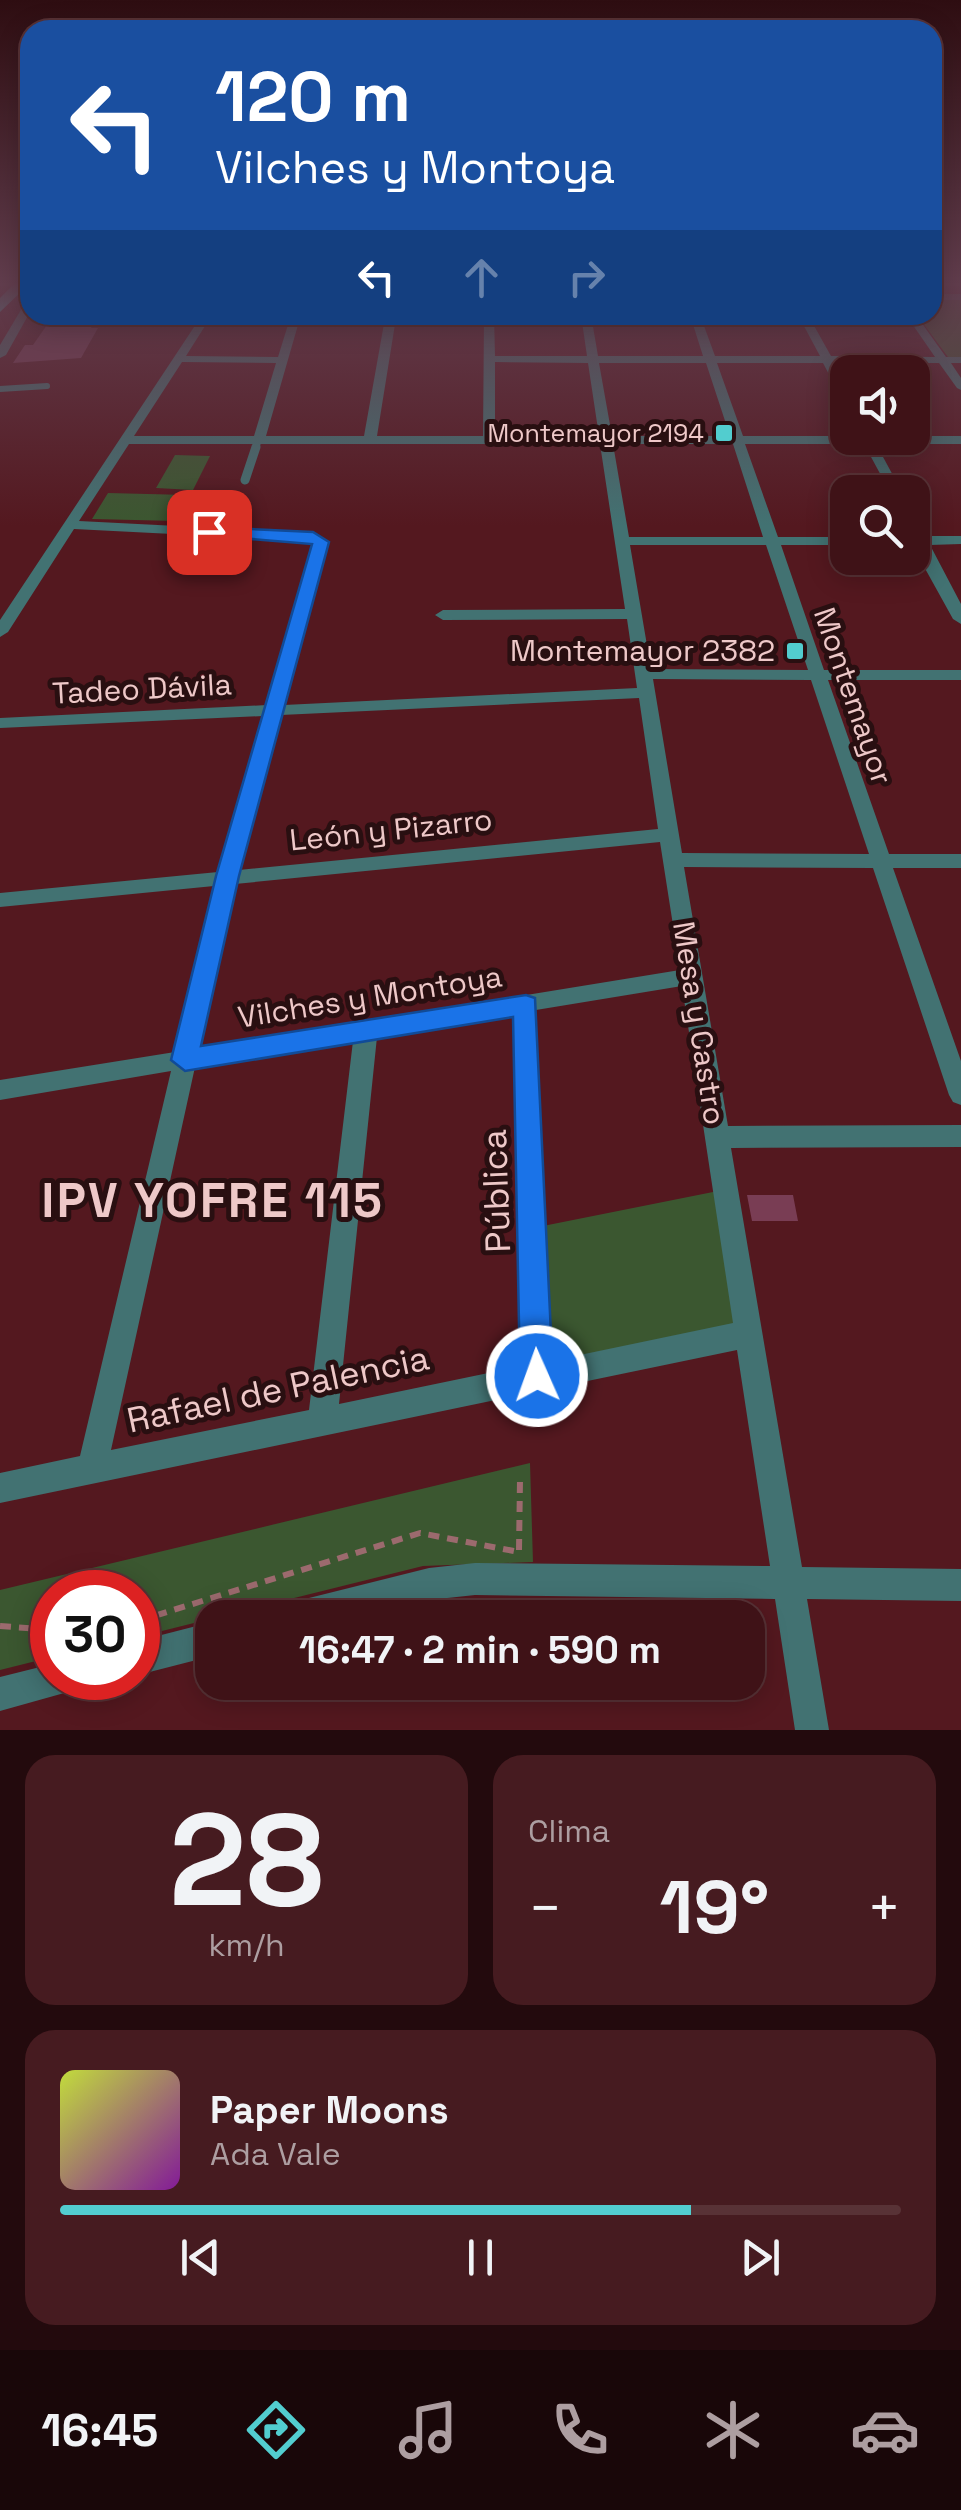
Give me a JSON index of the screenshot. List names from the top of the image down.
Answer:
{
  "streets": {
    "street": [
      "Tadeo Dávila",
      "Montemayor",
      "León y Pizarro",
      "Vilches y Montoya",
      "Mesa y Castro",
      "Pública",
      "Rafael de Palencia"
    ]
  },
  "crossings": [
    ["Tadeo Dávila", "Montemayor"],
    ["Tadeo Dávila", "Mesa y Castro"],
    ["León y Pizarro", "Mesa y Castro"],
    ["Vilches y Montoya", "Mesa y Castro"],
    ["Vilches y Montoya", "Pública"],
    ["Mesa y Castro", "Rafael de Palencia"],
    ["Pública", "Rafael de Palencia"]
  ],
  "districts": ["IPV YOFRE 115"],
  "places": {
    "transit": ["Montemayor 2194", "Montemayor 2382"]
  },
  "page": {
    "turn": ["120 m", "Vilches y Montoya"],
    "limit": "30",
    "trip": "16:47 · 2 min · 590 m",
    "tile": [
      ["28", "km/h"],
      "Clima"
    ],
    "heat": ["−", "19°", "+"],
    "song": ["Paper Moons", "Ada Vale"],
    "tabs": "16:45"
  }
}
